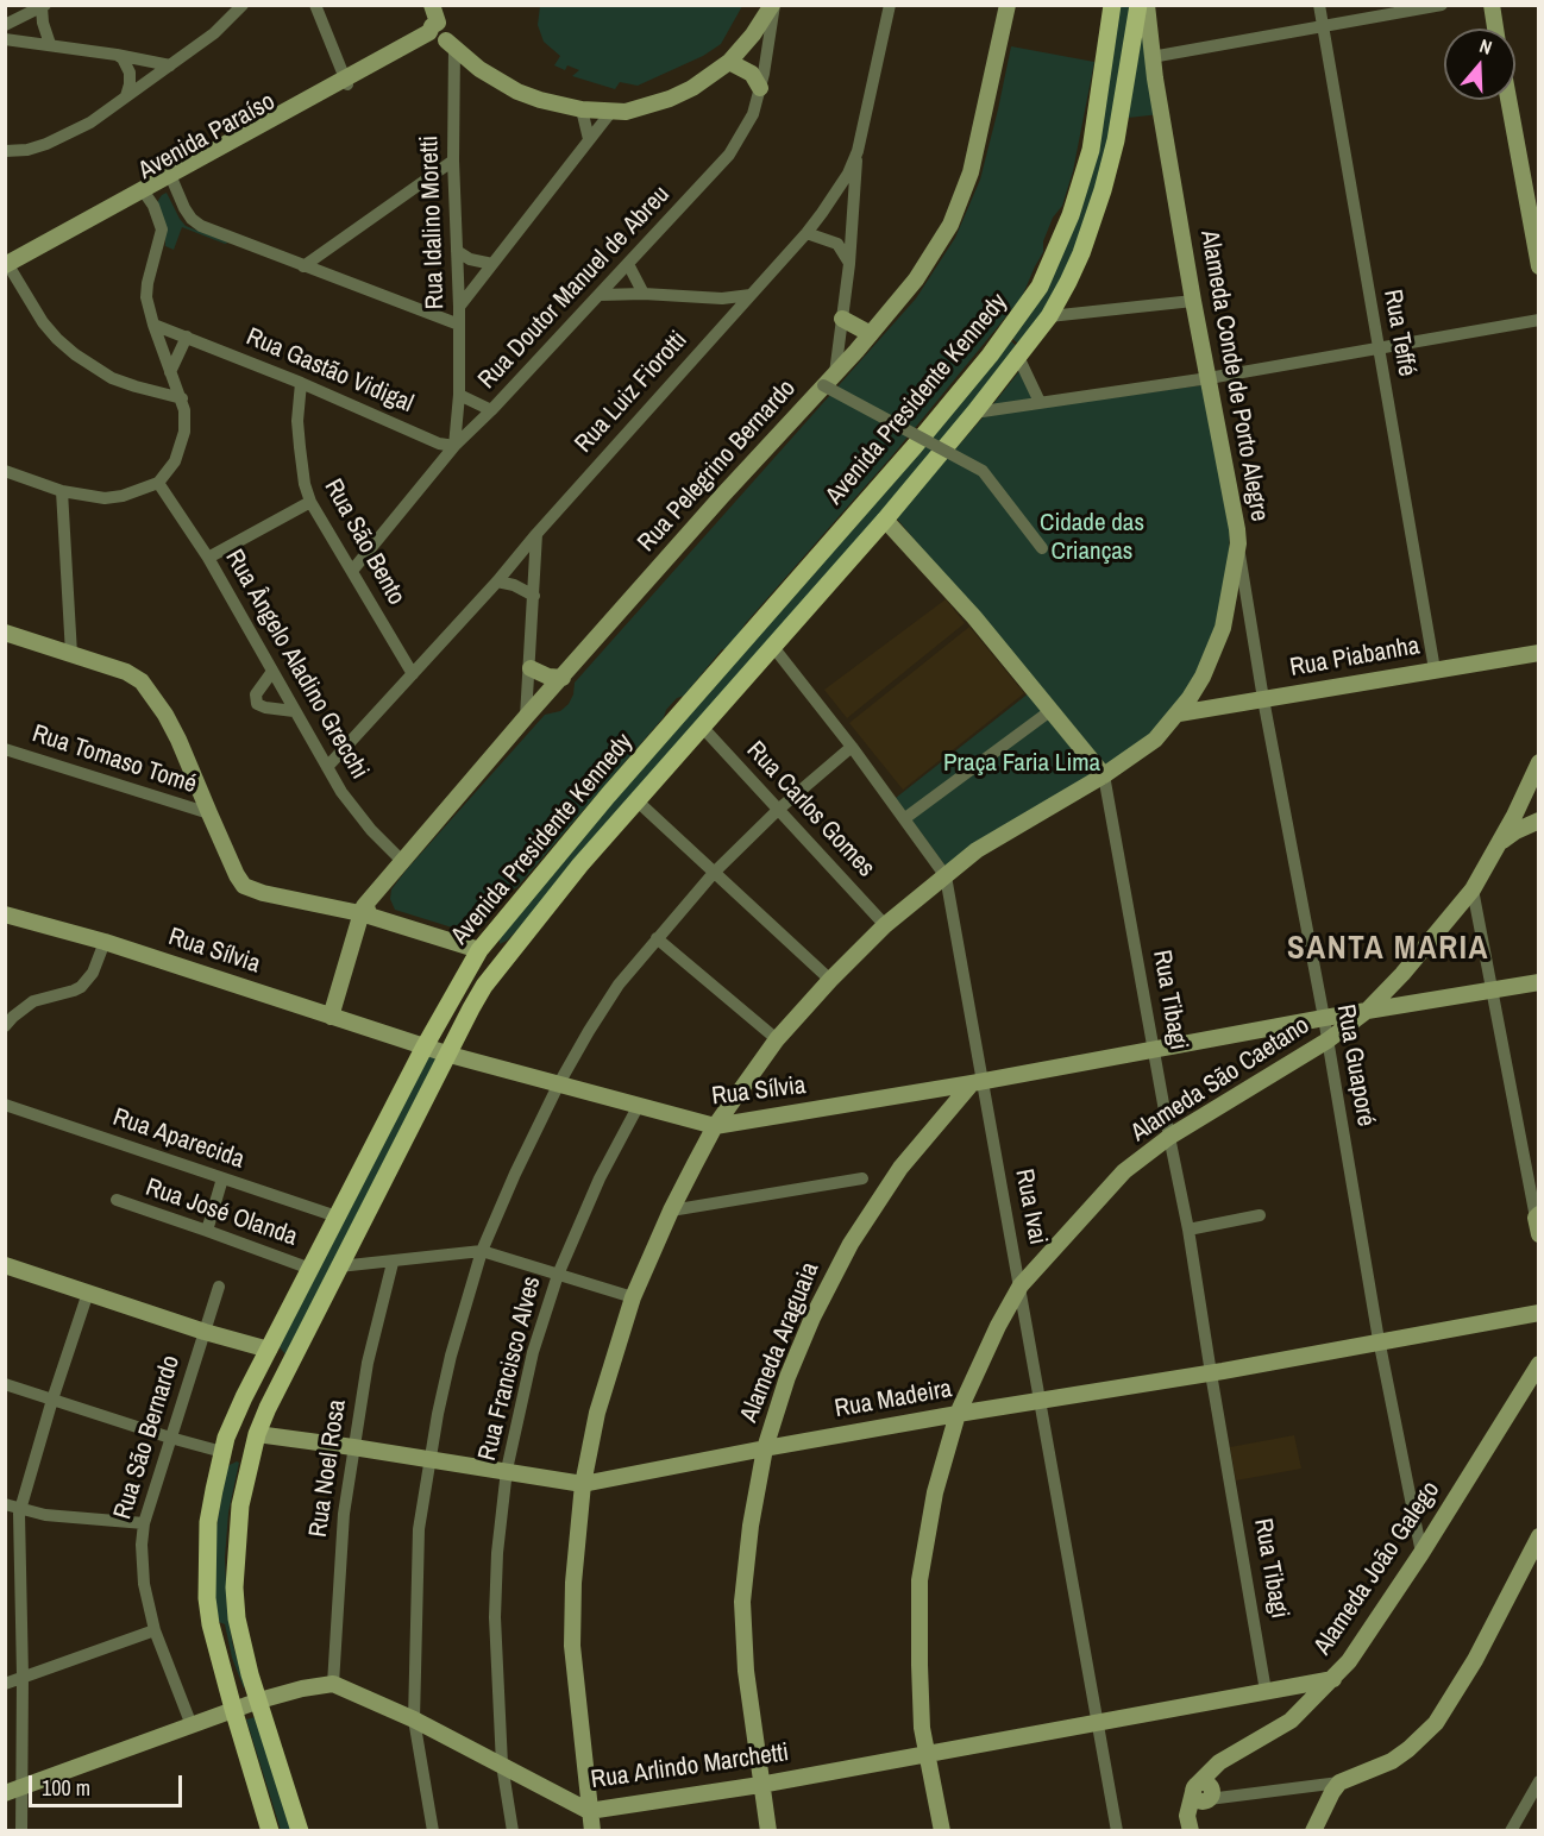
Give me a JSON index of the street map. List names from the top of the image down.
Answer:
{
  "streets": {
    "main road": ["Avenida Presidente Kennedy"],
    "street": [
      "Avenida Paraíso",
      "Rua Idalino Moretti",
      "Rua Doutor Manuel de Abreu",
      "Rua Teffé",
      "Rua Gastão Vidigal",
      "Alameda Conde de Porto Alegre",
      "Rua Luiz Fiorotti",
      "Rua Pelegrino Bernardo",
      "Rua São Bento",
      "Rua Piabanha",
      "Rua Ângelo Aladino Grecchi",
      "Rua Tomaso Tomé",
      "Rua Carlos Gomes",
      "Rua Sílvia",
      "Rua Tibagi",
      "Rua Guaporé",
      "Alameda São Caetano",
      "Rua Aparecida",
      "Rua Ivai",
      "Rua José Olanda",
      "Alameda Araguaia",
      "Rua Francisco Alves",
      "Rua Madeira",
      "Rua São Bernardo",
      "Rua Noel Rosa",
      "Alameda João Galego",
      "Rua Arlindo Marchetti"
    ]
  },
  "crossings": [
    ["Avenida Paraíso", "Rua Idalino Moretti"],
    ["Rua Idalino Moretti", "Rua Doutor Manuel de Abreu"],
    ["Rua Idalino Moretti", "Rua Gastão Vidigal"],
    ["Rua Doutor Manuel de Abreu", "Rua Gastão Vidigal"],
    ["Rua Doutor Manuel de Abreu", "Rua São Bento"],
    ["Rua Teffé", "Rua Piabanha"],
    ["Rua Gastão Vidigal", "Rua São Bento"],
    ["Alameda Conde de Porto Alegre", "Rua Piabanha"],
    ["Alameda Conde de Porto Alegre", "Rua Carlos Gomes"],
    ["Alameda Conde de Porto Alegre", "Rua Sílvia"],
    ["Alameda Conde de Porto Alegre", "Rua Tibagi"],
    ["Alameda Conde de Porto Alegre", "Rua Guaporé"],
    ["Alameda Conde de Porto Alegre", "Rua Ivai"],
    ["Alameda Conde de Porto Alegre", "Rua Madeira"],
    ["Alameda Conde de Porto Alegre", "Rua Arlindo Marchetti"],
    ["Rua Luiz Fiorotti", "Rua São Bento"],
    ["Rua Luiz Fiorotti", "Rua Ângelo Aladino Grecchi"],
    ["Avenida Presidente Kennedy", "Rua Carlos Gomes"],
    ["Avenida Presidente Kennedy", "Rua Sílvia"],
    ["Avenida Presidente Kennedy", "Rua Tibagi"],
    ["Avenida Presidente Kennedy", "Rua Aparecida"],
    ["Avenida Presidente Kennedy", "Rua Ivai"],
    ["Avenida Presidente Kennedy", "Rua José Olanda"],
    ["Avenida Presidente Kennedy", "Rua Madeira"],
    ["Rua Pelegrino Bernardo", "Rua Ângelo Aladino Grecchi"],
    ["Rua Pelegrino Bernardo", "Rua Sílvia"],
    ["Rua Piabanha", "Rua Guaporé"],
    ["Rua Sílvia", "Rua Tibagi"],
    ["Rua Sílvia", "Rua Guaporé"],
    ["Rua Sílvia", "Alameda São Caetano"],
    ["Rua Sílvia", "Rua Ivai"],
    ["Rua Sílvia", "Alameda Araguaia"],
    ["Rua Sílvia", "Rua Francisco Alves"],
    ["Rua Tibagi", "Alameda São Caetano"],
    ["Rua Tibagi", "Rua Madeira"],
    ["Rua Tibagi", "Rua Arlindo Marchetti"],
    ["Rua Guaporé", "Alameda São Caetano"],
    ["Rua Guaporé", "Rua Madeira"],
    ["Rua Guaporé", "Alameda João Galego"],
    ["Alameda São Caetano", "Rua Ivai"],
    ["Alameda São Caetano", "Rua Madeira"],
    ["Alameda São Caetano", "Rua Arlindo Marchetti"],
    ["Rua Ivai", "Alameda Araguaia"],
    ["Rua Ivai", "Rua Madeira"],
    ["Rua Ivai", "Rua Arlindo Marchetti"],
    ["Alameda Araguaia", "Rua Madeira"],
    ["Alameda Araguaia", "Rua Arlindo Marchetti"],
    ["Rua Francisco Alves", "Rua Madeira"],
    ["Rua Francisco Alves", "Rua Arlindo Marchetti"],
    ["Rua Madeira", "Rua Noel Rosa"],
    ["Rua Noel Rosa", "Rua Arlindo Marchetti"],
    ["Alameda João Galego", "Rua Arlindo Marchetti"]
  ],
  "districts": ["SANTA MARIA"],
  "parks": ["Cidade das Crianças", "Praça Faria Lima"],
  "scale_bar": "100 m",
  "north": "top"
}
